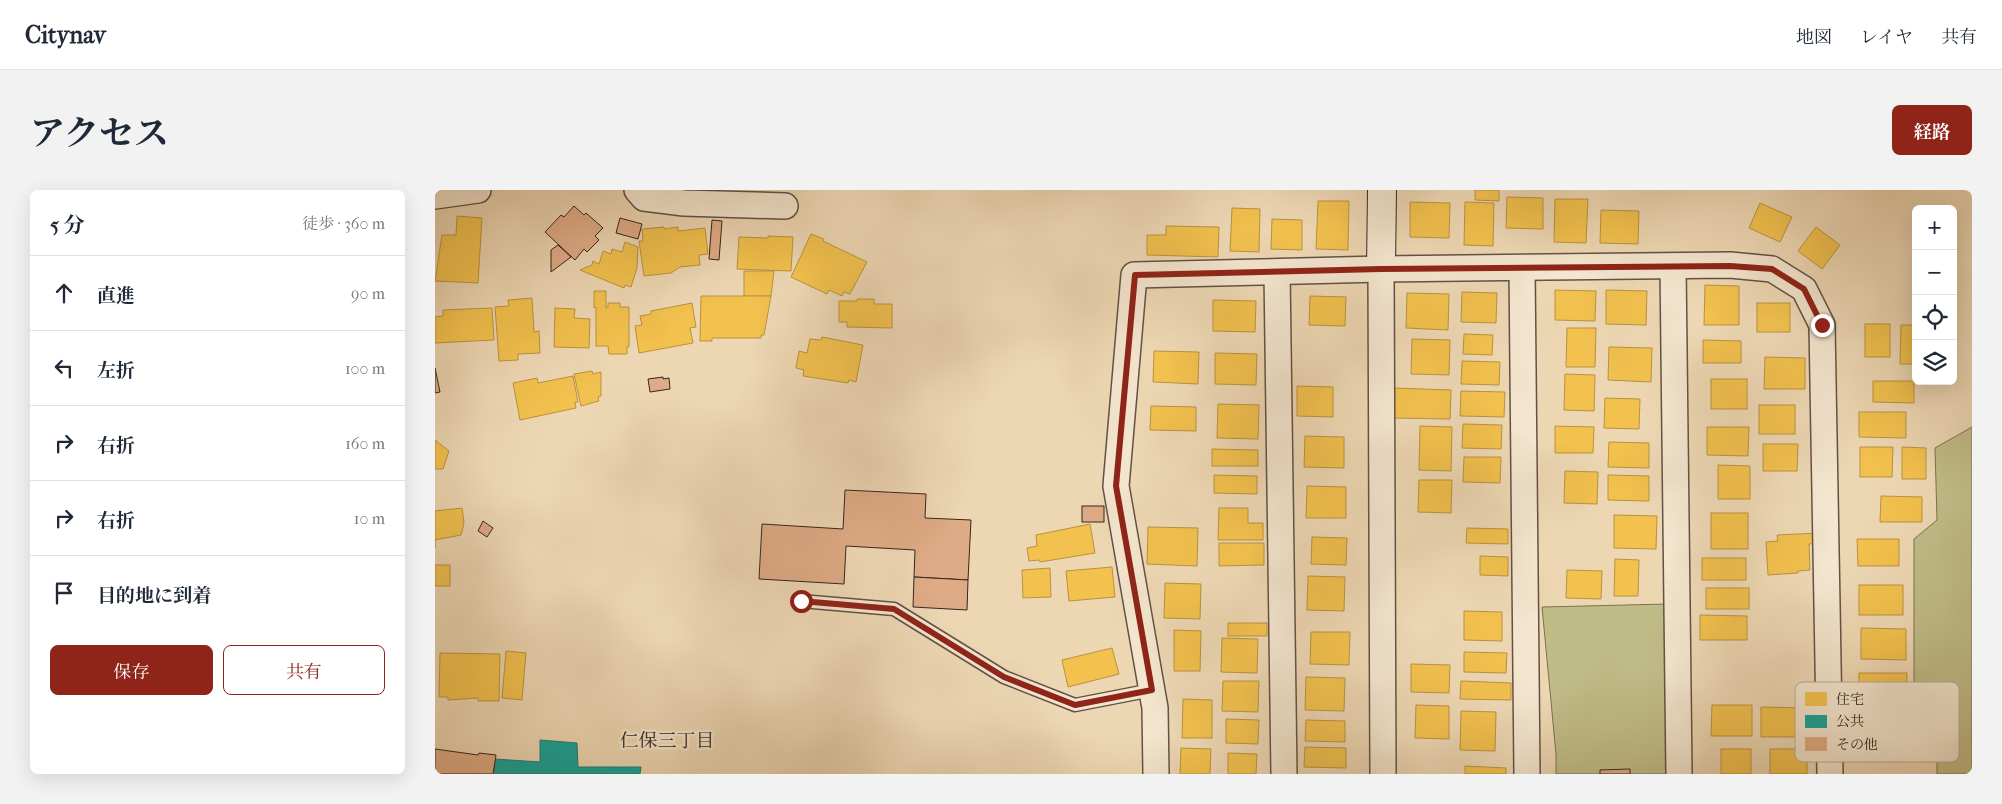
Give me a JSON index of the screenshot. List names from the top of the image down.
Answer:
{
  "districts": ["仁保三丁目"],
  "legend": ["住宅", "公共", "その他"],
  "page": {
    "header": "Citynav",
    "nav": ["地図", "レイヤ", "共有"],
    "title": "アクセス",
    "buttons": [
      "経路",
      ["保存", "共有"]
    ],
    "heading": ["5 分", "徒歩 · 360 m"],
    "map_buttons": ["+", "−"],
    "list": [
      ["直進", "90 m"],
      ["左折", "100 m"],
      ["右折", "160 m"],
      ["右折", "10 m"],
      "目的地に到着"
    ]
  }
}
